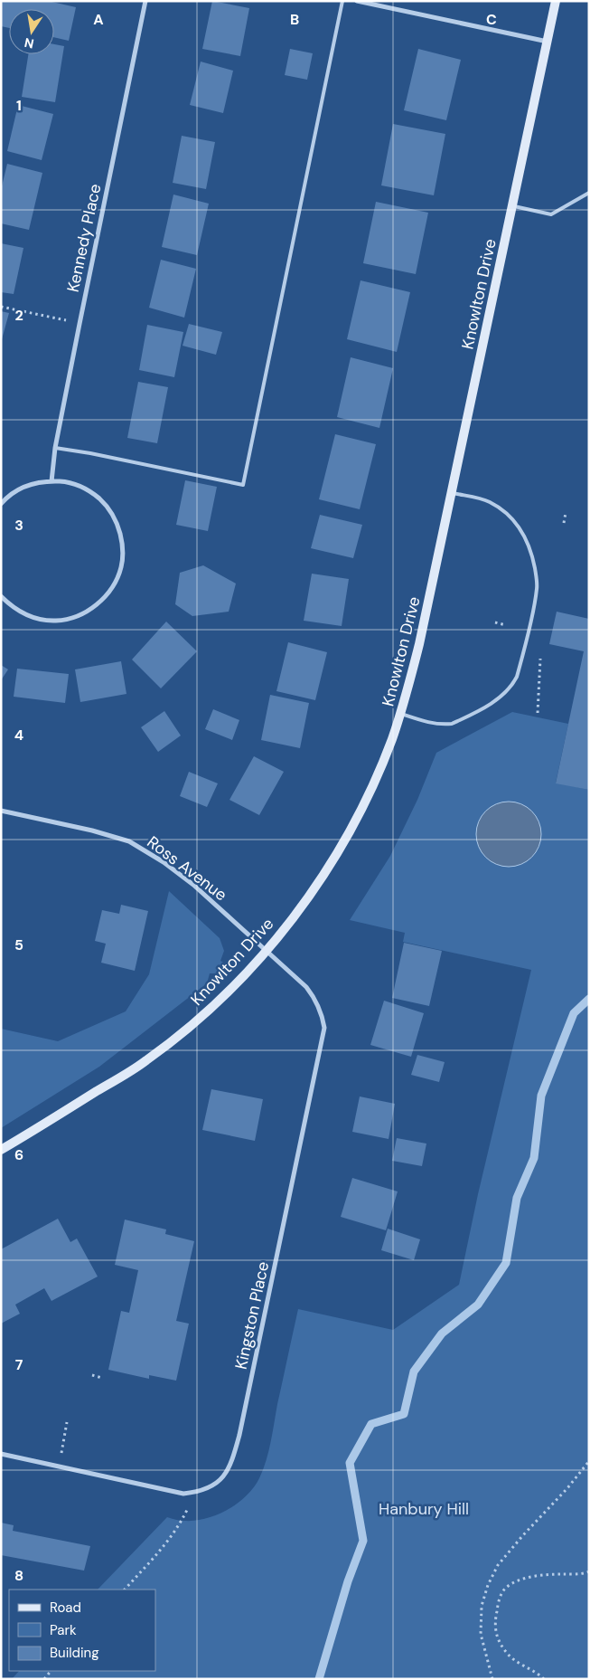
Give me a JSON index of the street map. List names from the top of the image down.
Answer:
{
  "streets": {
    "street": [
      "Kennedy Place",
      "Knowlton Drive",
      "Ross Avenue",
      "Kingston Place"
    ]
  },
  "crossings": [
    ["Knowlton Drive", "Ross Avenue"],
    ["Knowlton Drive", "Kingston Place"],
    ["Ross Avenue", "Kingston Place"]
  ],
  "parks": ["Hanbury Hill"],
  "legend": ["Road", "Park", "Building"],
  "north": "bottom",
  "grid": {
    "columns": ["A", "B", "C"],
    "rows": [
      "1",
      "2",
      "3",
      "4",
      "5",
      "6",
      "7",
      "8"
    ]
  }
}
